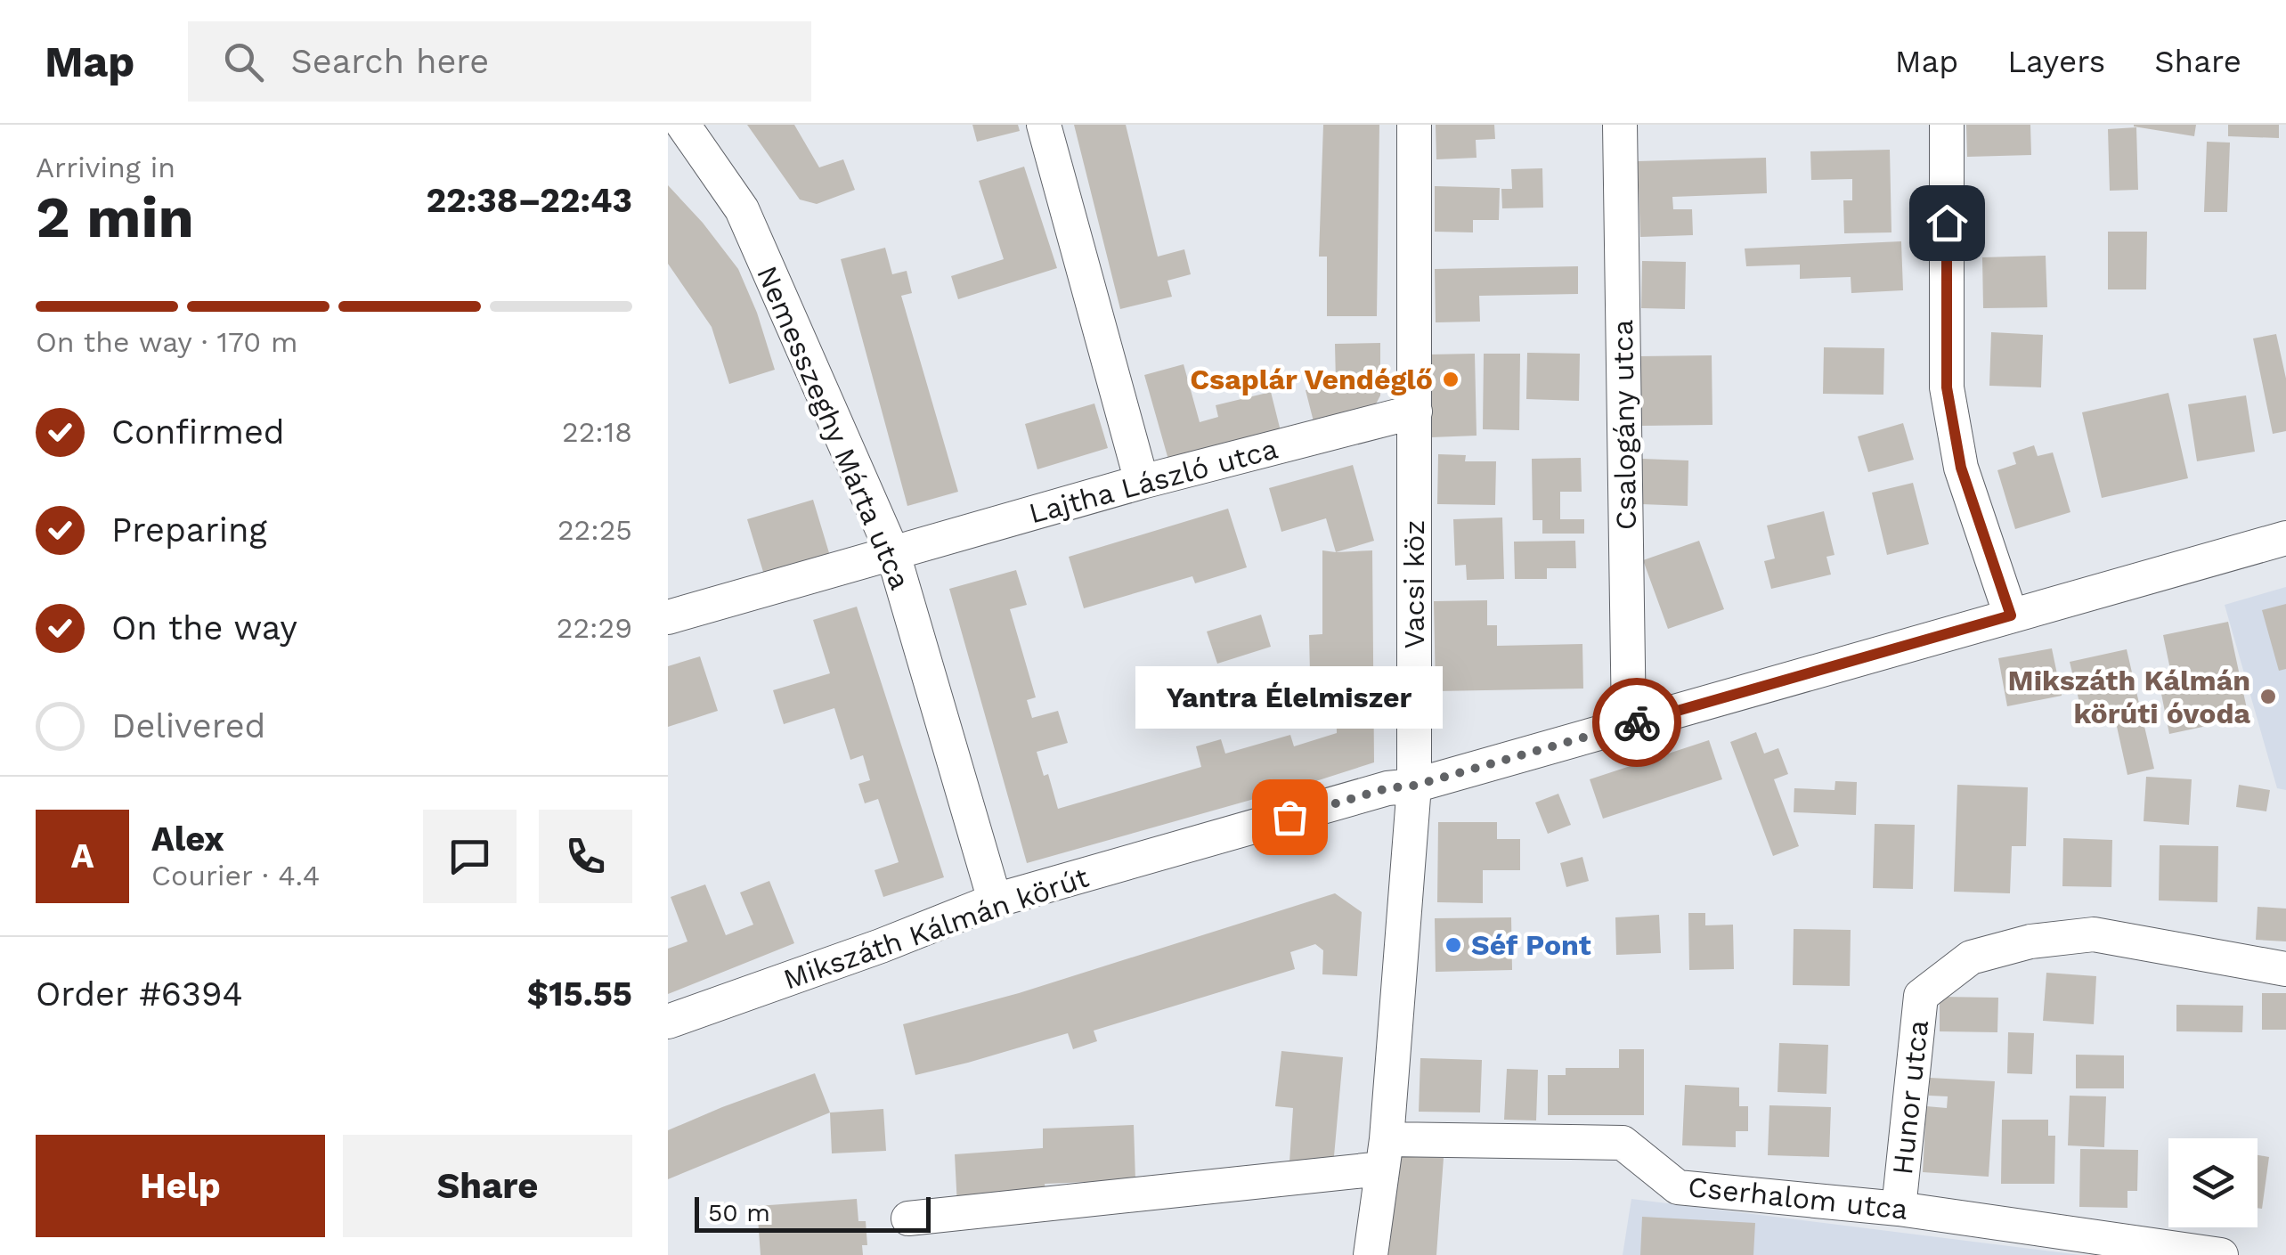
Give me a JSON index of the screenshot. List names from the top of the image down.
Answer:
{
  "streets": {
    "street": [
      "Csalogány utca",
      "Nemesszeghy Márta utca",
      "Lajtha László utca",
      "Vacsi köz",
      "Mikszáth Kálmán körút",
      "Hunor utca",
      "Cserhalom utca"
    ]
  },
  "crossings": [
    ["Csalogány utca", "Mikszáth Kálmán körút"],
    ["Nemesszeghy Márta utca", "Lajtha László utca"],
    ["Nemesszeghy Márta utca", "Mikszáth Kálmán körút"],
    ["Lajtha László utca", "Vacsi köz"],
    ["Vacsi köz", "Mikszáth Kálmán körút"],
    ["Vacsi köz", "Cserhalom utca"],
    ["Hunor utca", "Cserhalom utca"]
  ],
  "places": [
    "Csaplár Vendéglő",
    "Mikszáth Kálmán körúti óvoda",
    "Yantra Élelmiszer",
    "Séf Pont"
  ],
  "scale_bar": "50 m",
  "page": {
    "header": "Map",
    "search": "Search here",
    "nav": ["Map", "Layers", "Share"],
    "heading": ["2 min", "Arriving in", "22:38–22:43"],
    "panel": [
      "Alex",
      "Courier · 4.4",
      "Order #6394",
      "$15.55"
    ],
    "bar": "On the way · 170 m",
    "list": [
      ["Confirmed", "22:18"],
      ["Preparing", "22:25"],
      ["On the way", "22:29"],
      "Delivered"
    ],
    "bubble": "Yantra Élelmiszer",
    "round": "A",
    "buttons": ["Help", "Share"],
    "scale": "50 m"
  }
}
